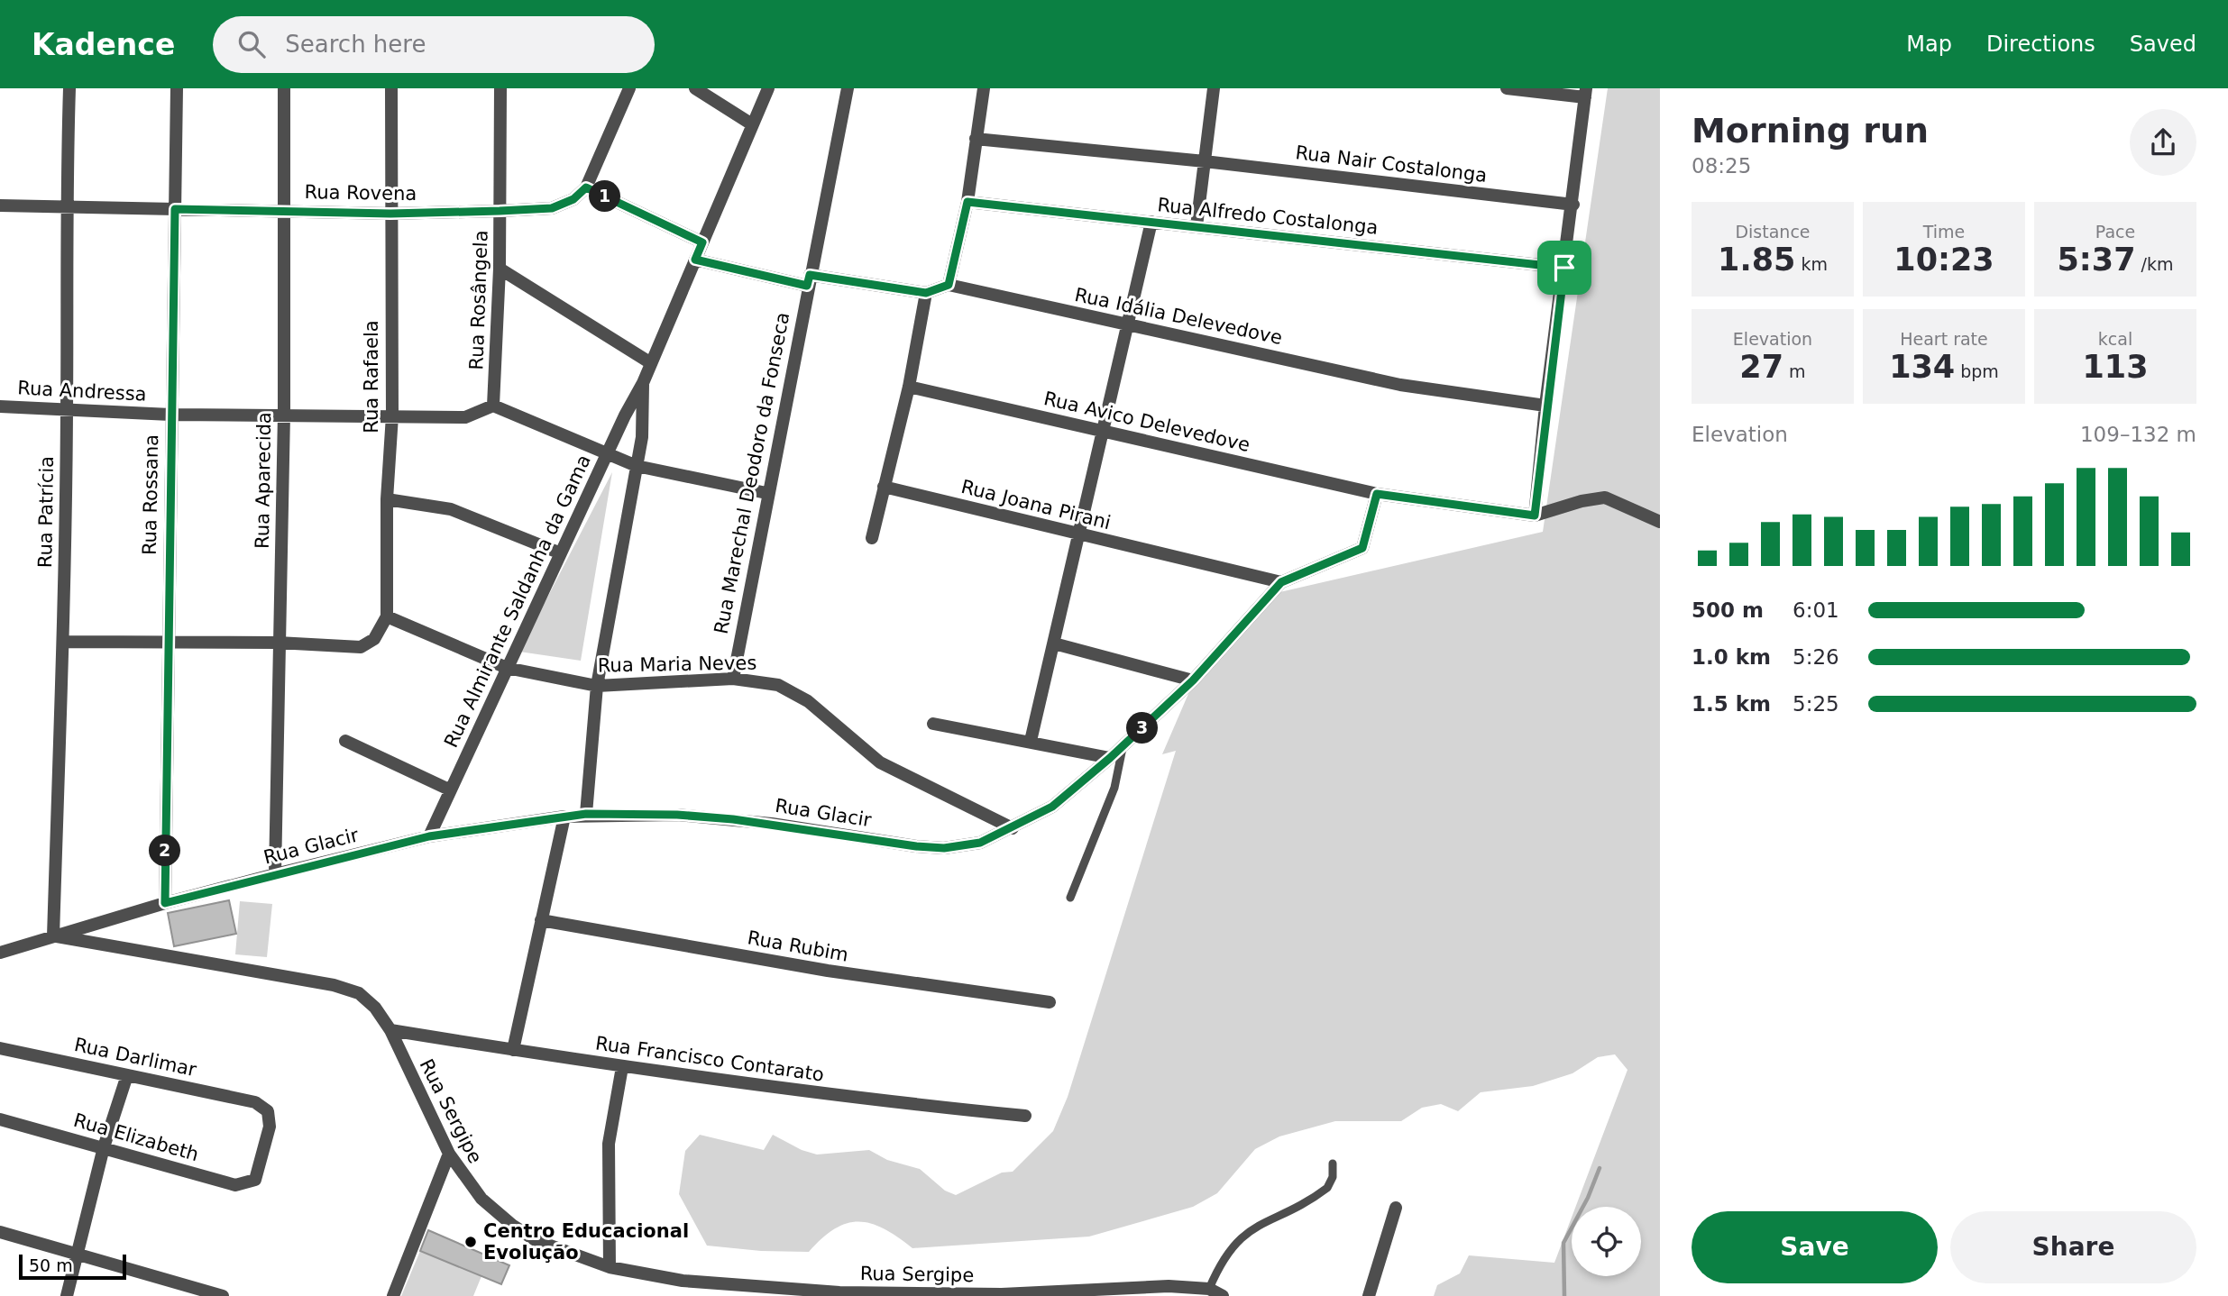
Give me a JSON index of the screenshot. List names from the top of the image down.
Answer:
{
  "streets": {
    "street": [
      "Rua Nair Costalonga",
      "Rua Rovena",
      "Rua Alfredo Costalonga",
      "Rua Rosângela",
      "Rua Idália Delevedove",
      "Rua Rafaela",
      "Rua Andressa",
      "Rua Avico Delevedove",
      "Rua Marechal Deodoro da Fonseca",
      "Rua Aparecida",
      "Rua Rossana",
      "Rua Joana Pirani",
      "Rua Patrícia",
      "Rua Almirante Saldanha da Gama",
      "Rua Maria Neves",
      "Rua Glacir",
      "Rua Rubim",
      "Rua Darlimar",
      "Rua Francisco Contarato",
      "Rua Sergipe",
      "Rua Elizabeth"
    ]
  },
  "crossings": [
    ["Rua Rovena", "Rua Rosângela"],
    ["Rua Rovena", "Rua Rafaela"],
    ["Rua Rovena", "Rua Aparecida"],
    ["Rua Rovena", "Rua Rossana"],
    ["Rua Rovena", "Rua Patrícia"],
    ["Rua Rosângela", "Rua Andressa"],
    ["Rua Rafaela", "Rua Andressa"],
    ["Rua Rafaela", "Rua Maria Neves"],
    ["Rua Andressa", "Rua Aparecida"],
    ["Rua Andressa", "Rua Rossana"],
    ["Rua Andressa", "Rua Patrícia"],
    ["Rua Avico Delevedove", "Rua Glacir"],
    ["Rua Marechal Deodoro da Fonseca", "Rua Maria Neves"],
    ["Rua Aparecida", "Rua Glacir"],
    ["Rua Rossana", "Rua Glacir"],
    ["Rua Joana Pirani", "Rua Glacir"],
    ["Rua Patrícia", "Rua Glacir"],
    ["Rua Patrícia", "Rua Sergipe"],
    ["Rua Almirante Saldanha da Gama", "Rua Maria Neves"],
    ["Rua Almirante Saldanha da Gama", "Rua Glacir"],
    ["Rua Maria Neves", "Rua Glacir"],
    ["Rua Glacir", "Rua Sergipe"],
    ["Rua Darlimar", "Rua Elizabeth"],
    ["Rua Francisco Contarato", "Rua Sergipe"]
  ],
  "places": ["Centro Educacional Evolução"],
  "scale_bar": "50 m",
  "page": {
    "header": "Kadence",
    "search": "Search here",
    "nav": ["Map", "Directions", "Saved"],
    "heading": ["Morning run", "08:25"],
    "pins": ["1", "3", "2"],
    "stats": [
      ["Distance", "1.85 km"],
      ["Time", "10:23"],
      ["Pace", "5:37 /km"],
      ["Elevation", "27 m"],
      ["Heart rate", "134 bpm"],
      ["kcal", "113"]
    ],
    "chart": ["Elevation", "109–132 m"],
    "list": [
      {
        "name": "500 m",
        "note": "6:01"
      },
      {
        "name": "1.0 km",
        "note": "5:26"
      },
      {
        "name": "1.5 km",
        "note": "5:25"
      }
    ],
    "buttons": ["Save", "Share"],
    "scale": "50 m"
  }
}
